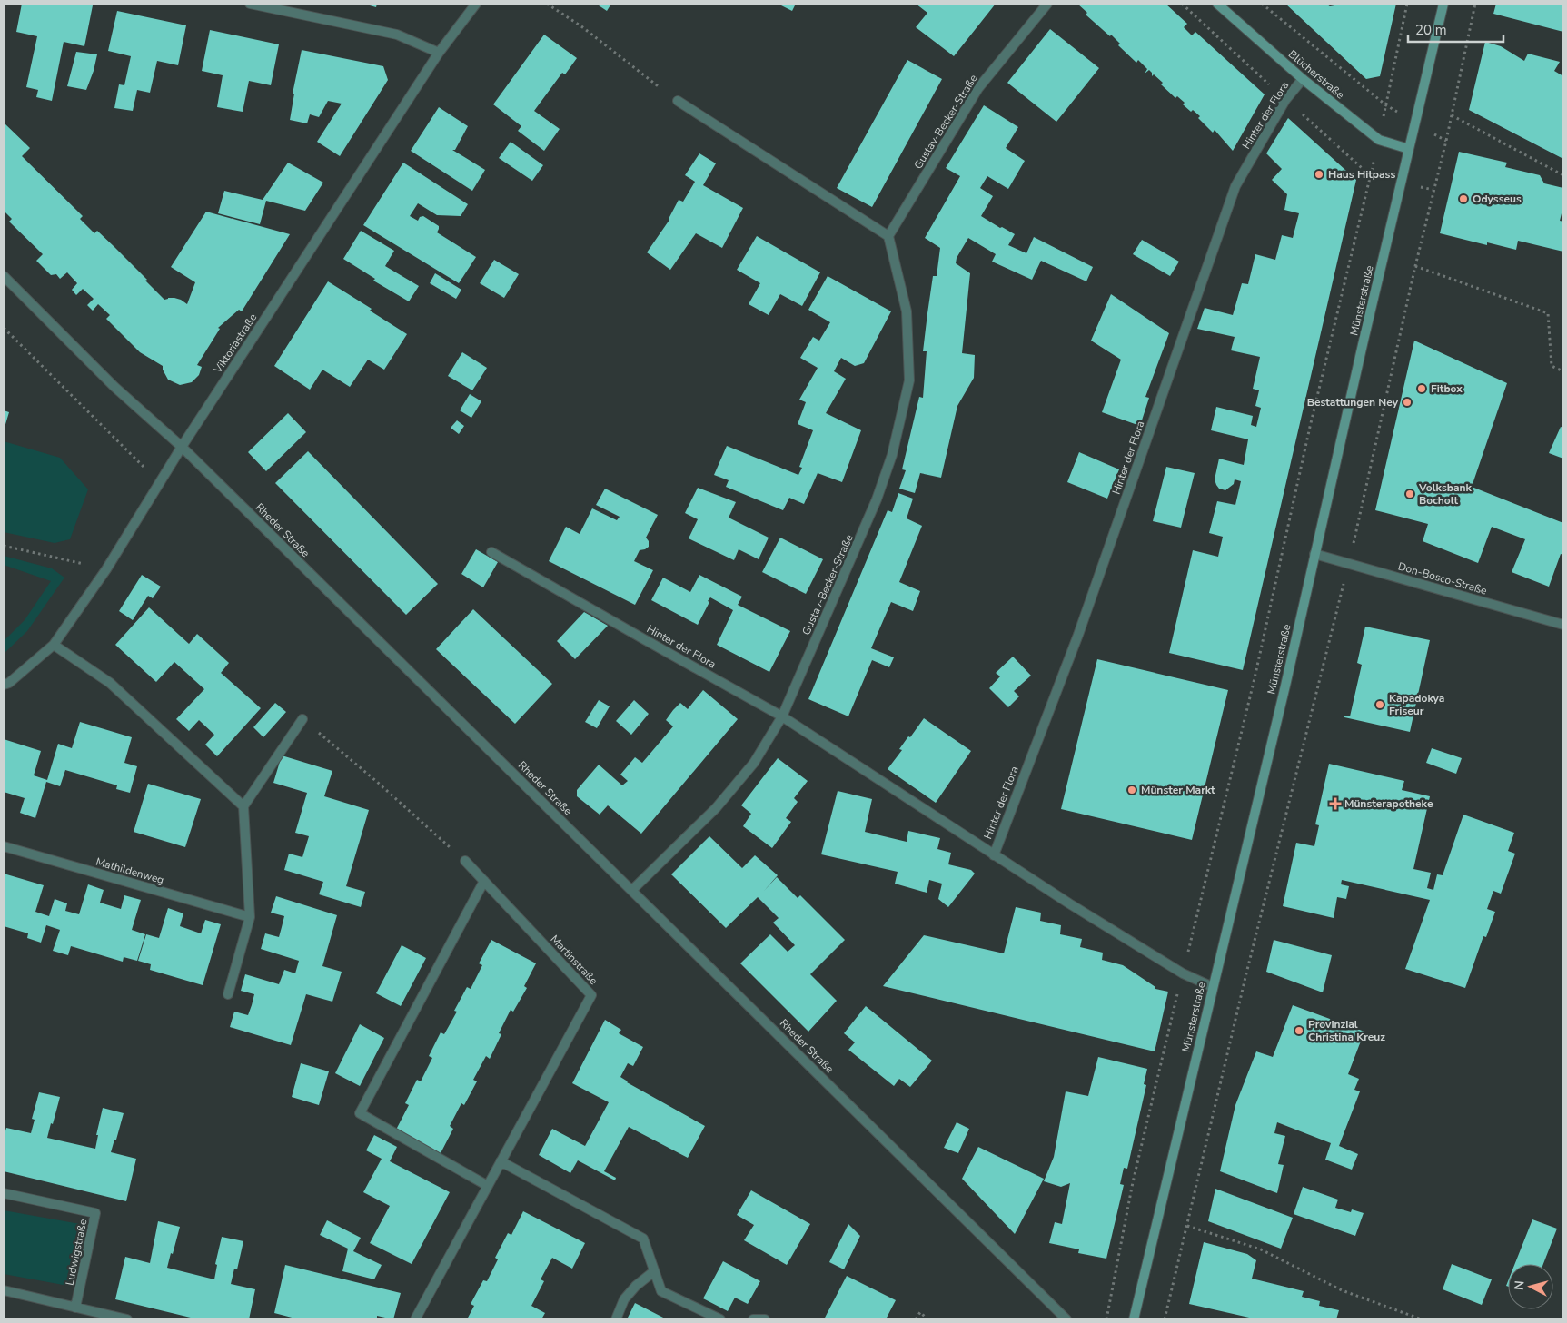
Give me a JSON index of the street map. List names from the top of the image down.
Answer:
{
  "streets": {
    "main road": ["Blücherstraße", "Münsterstraße"],
    "street": [
      "Hinter der Flora",
      "Gustav-Becker-Straße",
      "Viktoriastraße",
      "Rheder Straße",
      "Don-Bosco-Straße",
      "Mathildenweg",
      "Martinstraße",
      "Ludwigstraße"
    ]
  },
  "crossings": [
    ["Blücherstraße", "Hinter der Flora"],
    ["Blücherstraße", "Münsterstraße"],
    ["Hinter der Flora", "Gustav-Becker-Straße"],
    ["Hinter der Flora", "Münsterstraße"],
    ["Gustav-Becker-Straße", "Rheder Straße"],
    ["Münsterstraße", "Don-Bosco-Straße"],
    ["Viktoriastraße", "Rheder Straße"]
  ],
  "places": {
    "other": [
      "Haus Hitpass",
      "Odysseus",
      "Fitbox",
      "Bestattungen Ney",
      "Volksbank Bocholt",
      "Kapadokya Friseur",
      "Münster Markt",
      "Provinzial Christina Kreuz"
    ],
    "health": ["Münsterapotheke"]
  },
  "scale_bar": "20 m",
  "north": "left"
}
